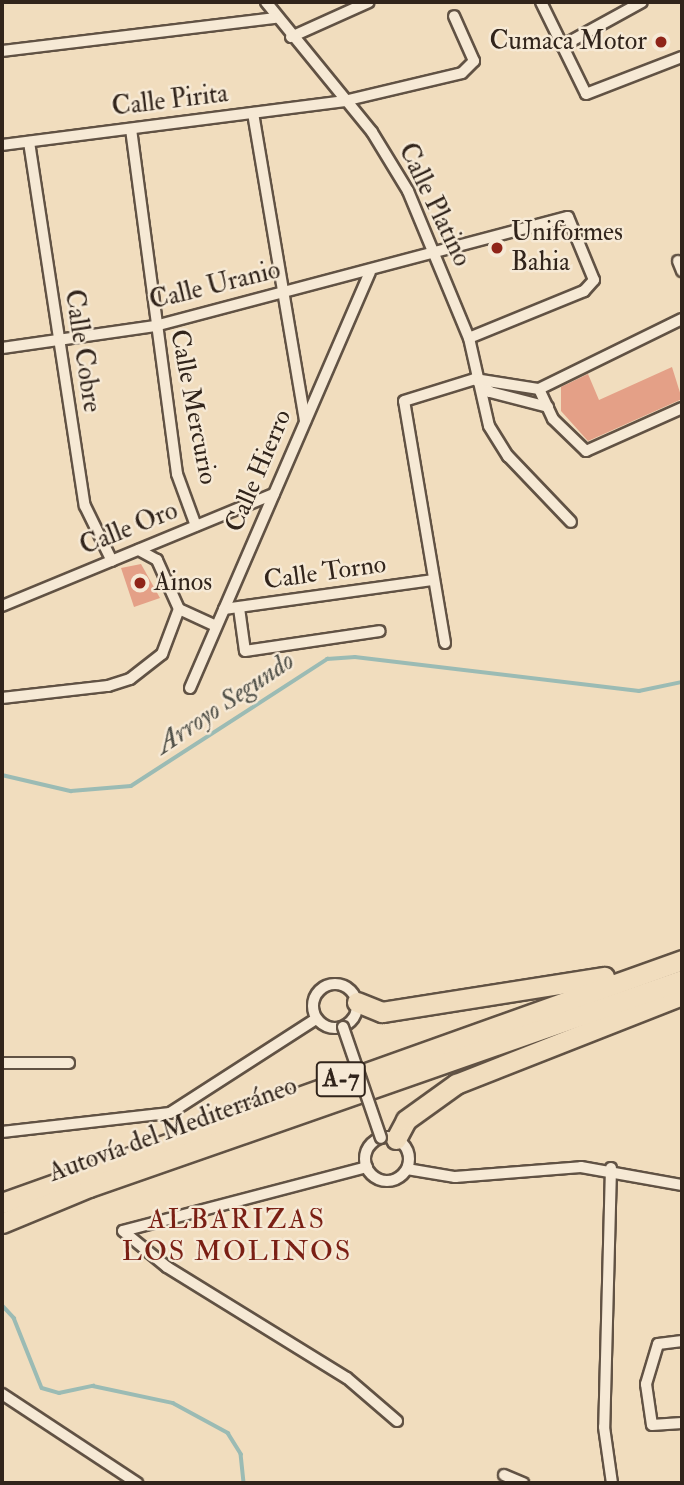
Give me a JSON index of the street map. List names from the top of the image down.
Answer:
{
  "streets": {
    "highway": ["A-7", "Autovía del Mediterráneo"],
    "street": [
      "Calle Pirita",
      "Calle Platino",
      "Calle Uranio",
      "Calle Cobre",
      "Calle Mercurio",
      "Calle Hierro",
      "Calle Oro",
      "Calle Torno"
    ]
  },
  "crossings": [
    ["Calle Pirita", "Calle Platino"],
    ["Calle Pirita", "Calle Cobre"],
    ["Calle Pirita", "Calle Mercurio"],
    ["Calle Platino", "Calle Uranio"],
    ["Calle Uranio", "Calle Cobre"],
    ["Calle Uranio", "Calle Mercurio"],
    ["Calle Uranio", "Calle Hierro"],
    ["Calle Cobre", "Calle Oro"],
    ["Calle Mercurio", "Calle Oro"],
    ["Calle Hierro", "Calle Oro"],
    ["Calle Hierro", "Calle Torno"]
  ],
  "districts": ["ALBARIZAS LOS MOLINOS"],
  "water": ["Arroyo Segundo"],
  "places": ["Cumaca Motor", "Uniformes Bahia", "Ainos"]
}
